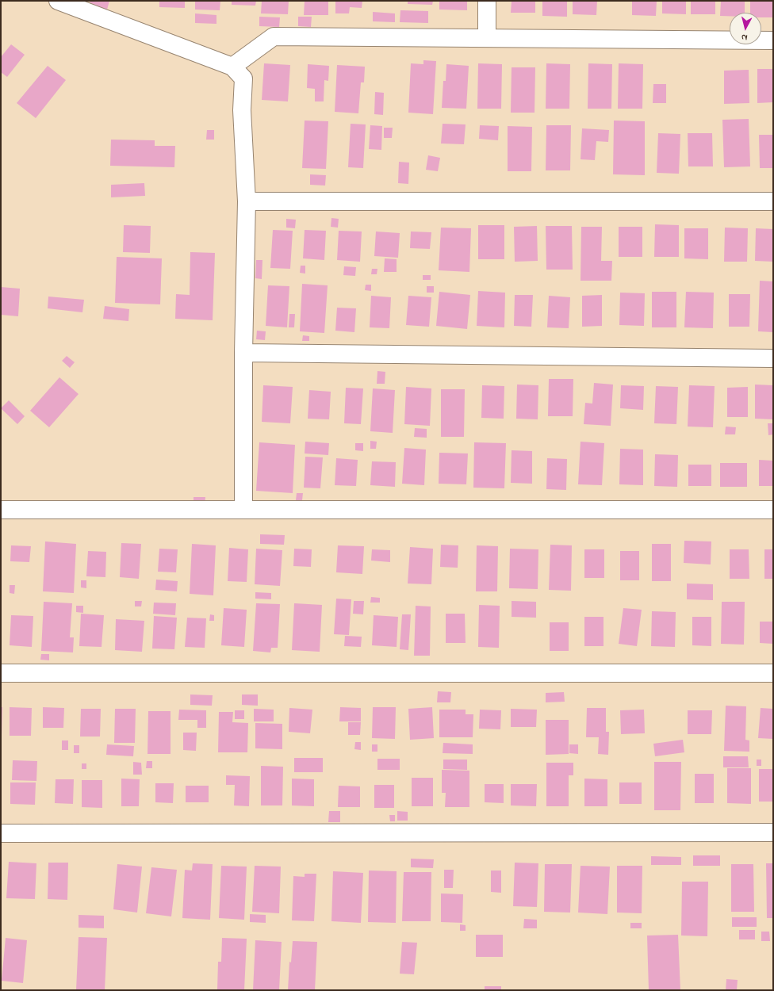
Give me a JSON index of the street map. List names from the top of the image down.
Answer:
{
  "north": "bottom"
}
